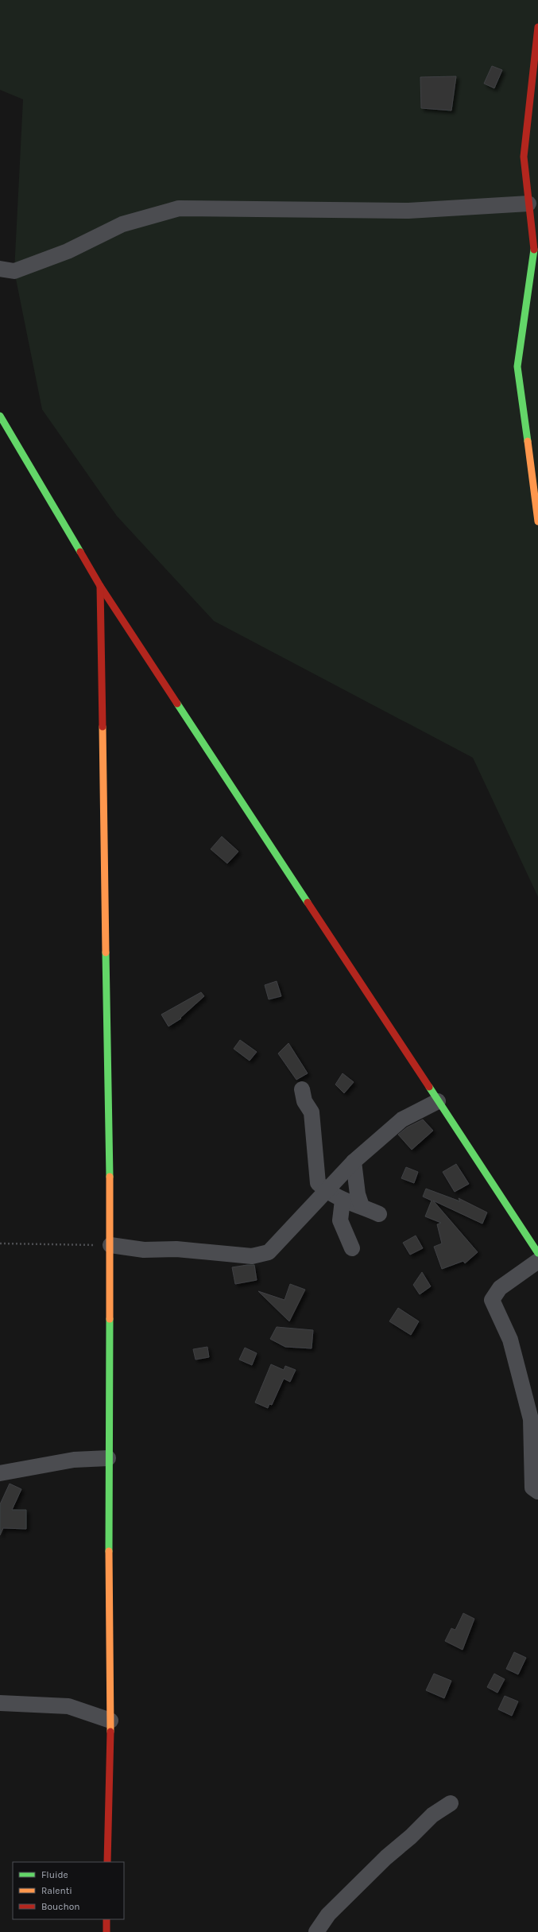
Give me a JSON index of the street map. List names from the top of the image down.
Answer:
{
  "legend": ["Fluide", "Ralenti", "Bouchon"]
}
